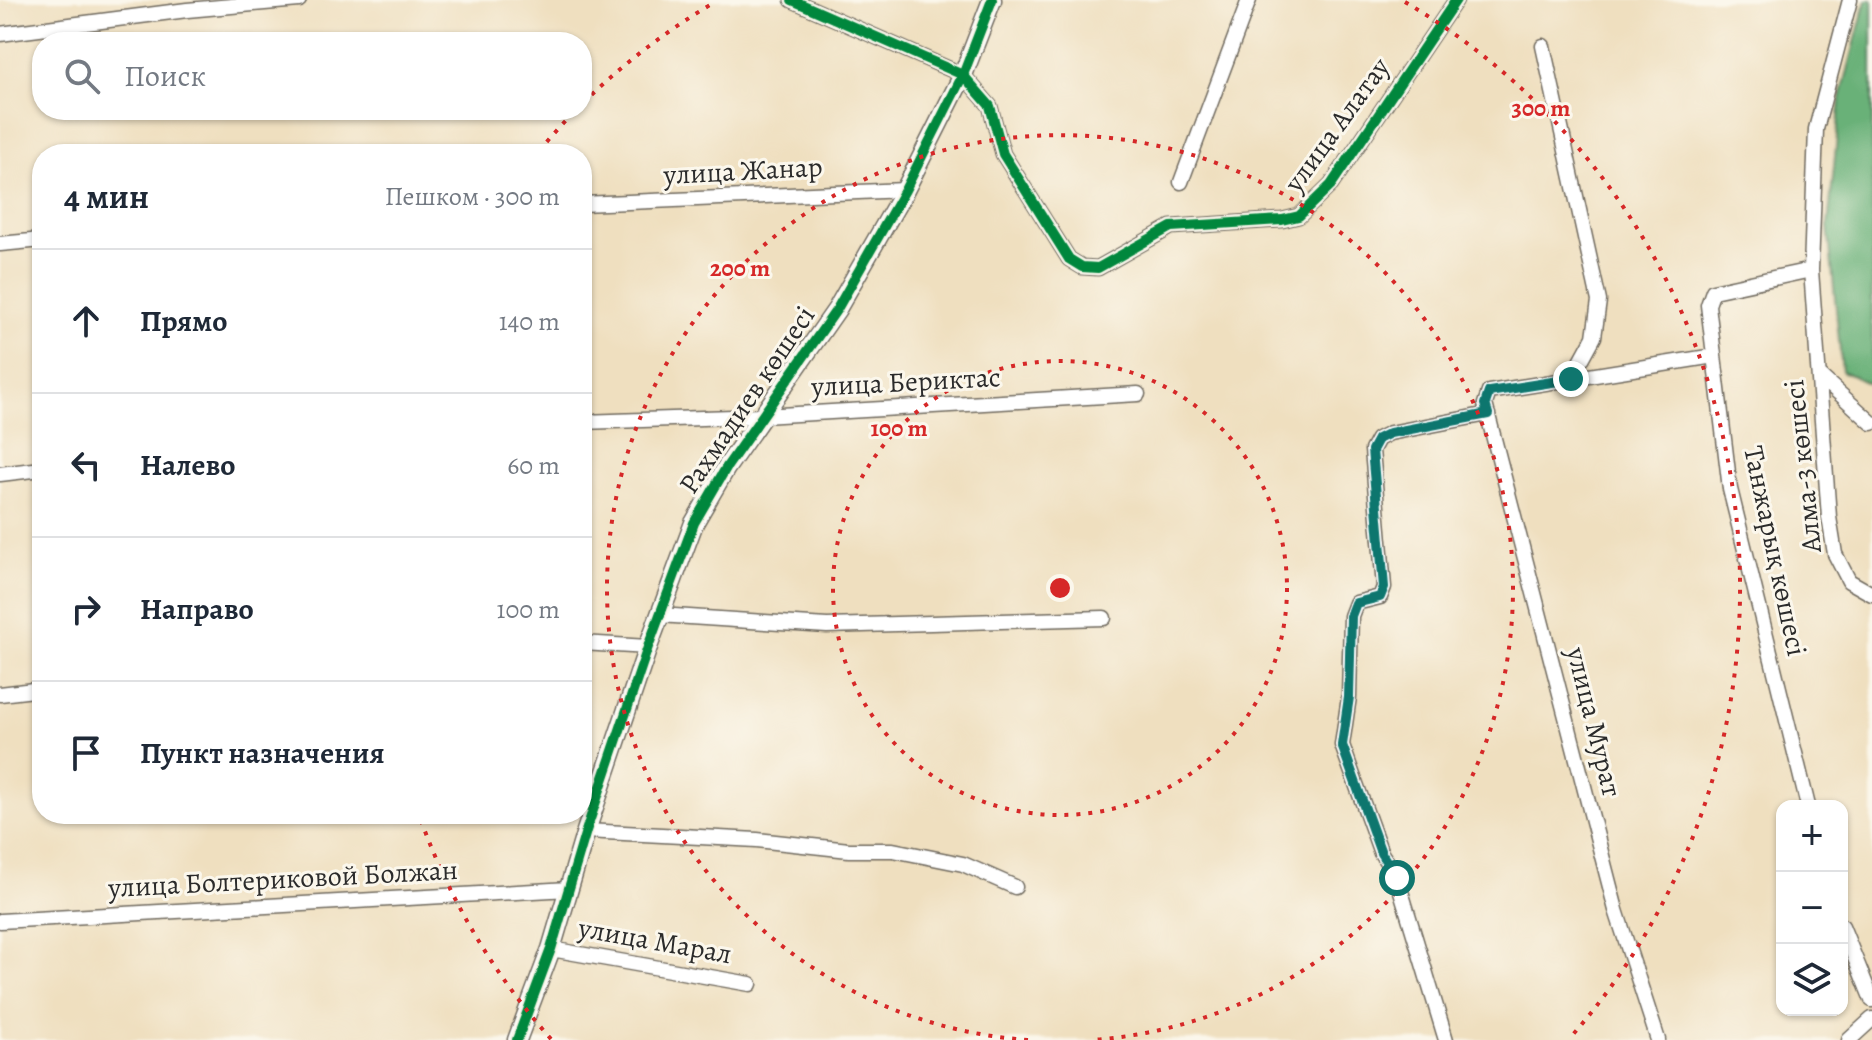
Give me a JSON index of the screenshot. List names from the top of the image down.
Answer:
{
  "streets": {
    "street": [
      "улица Алатау",
      "улица Жанар",
      "улица Бериктас",
      "Рахмадиев көшесі",
      "Алма-3 көшесі",
      "Танжарық көшесі",
      "улица Мурат",
      "улица Болтериковой Болжан",
      "улица Марал"
    ]
  },
  "crossings": [
    ["улица Алатау", "Рахмадиев көшесі"],
    ["улица Жанар", "Рахмадиев көшесі"],
    ["улица Бериктас", "Рахмадиев көшесі"],
    ["Рахмадиев көшесі", "улица Болтериковой Болжан"],
    ["Рахмадиев көшесі", "улица Марал"],
    ["Алма-3 көшесі", "Танжарық көшесі"]
  ],
  "page": {
    "search": "Поиск",
    "heading": ["4 мин", "Пешком · 300 m"],
    "list": [
      ["Прямо", "140 m"],
      ["Налево", "60 m"],
      ["Направо", "100 m"],
      "Пункт назначения"
    ],
    "map_buttons": ["+", "−"]
  },
  "rings": ["300 m", "200 m", "100 m"]
}
